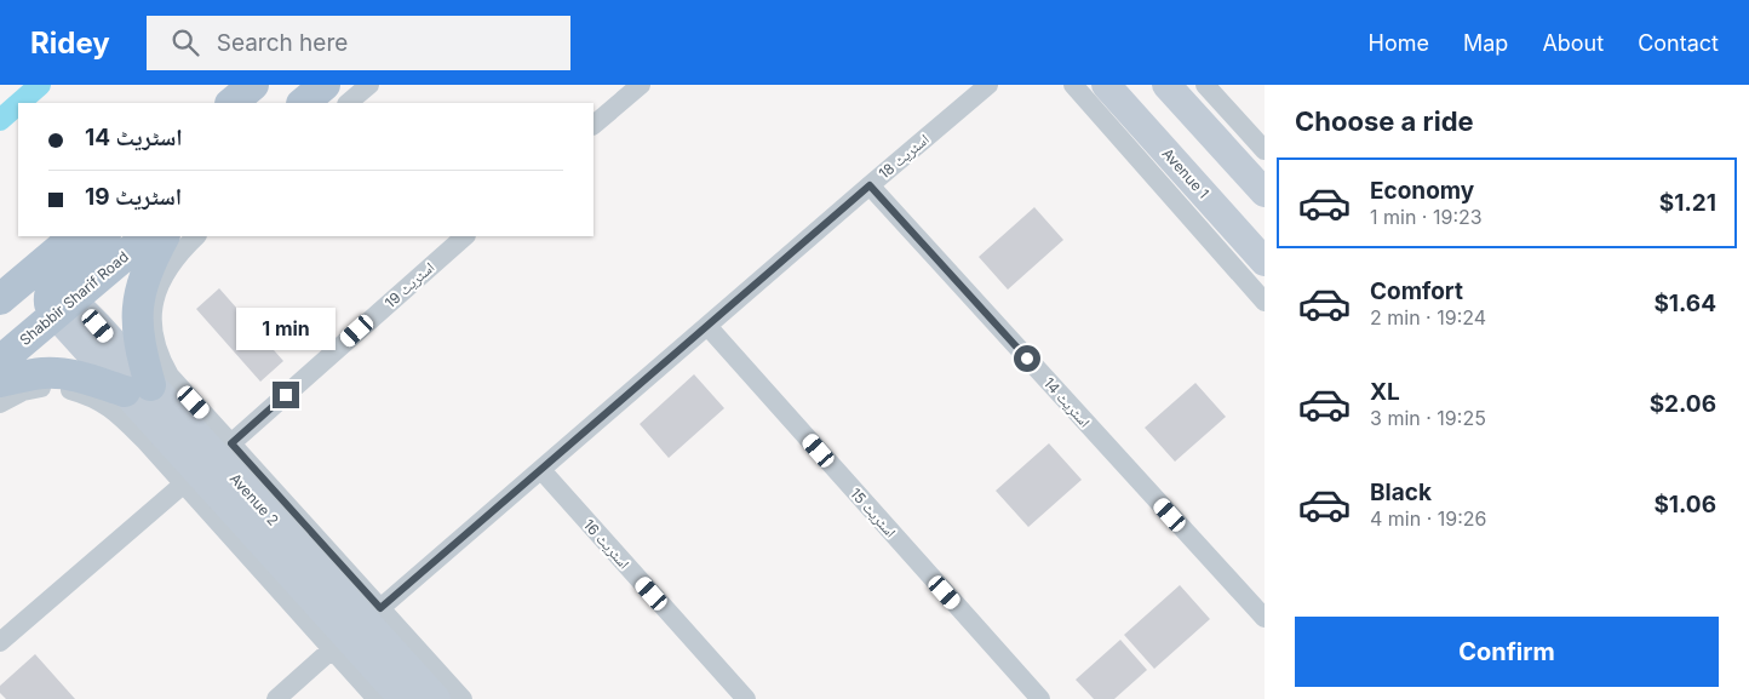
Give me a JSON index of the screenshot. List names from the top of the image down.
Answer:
{
  "streets": {
    "main road": ["Avenue 1", "Shabbir Sharif Road", "Avenue 2"],
    "street": [
      "اسٹریٹ 18",
      "اسٹریٹ 19",
      "اسٹریٹ 14",
      "اسٹریٹ 15",
      "اسٹریٹ 16"
    ]
  },
  "crossings": [
    ["اسٹریٹ 18", "اسٹریٹ 14"],
    ["اسٹریٹ 18", "اسٹریٹ 15"],
    ["اسٹریٹ 18", "اسٹریٹ 16"],
    ["اسٹریٹ 19", "Avenue 2"],
    ["Shabbir Sharif Road", "Avenue 2"]
  ],
  "page": {
    "header": "Ridey",
    "search": "Search here",
    "nav": [
      "Home",
      "Map",
      "About",
      "Contact"
    ],
    "heading": "Choose a ride",
    "banner": ["اسٹریٹ 14", "اسٹریٹ 19"],
    "list": [
      {
        "name": "Economy",
        "note": "1 min · 19:23",
        "value": "$1.21"
      },
      {
        "name": "Comfort",
        "note": "2 min · 19:24",
        "value": "$1.64"
      },
      {
        "name": "XL",
        "note": "3 min · 19:25",
        "value": "$2.06"
      },
      {
        "name": "Black",
        "note": "4 min · 19:26",
        "value": "$1.06"
      }
    ],
    "bubble": "1 min",
    "buttons": "Confirm"
  }
}
